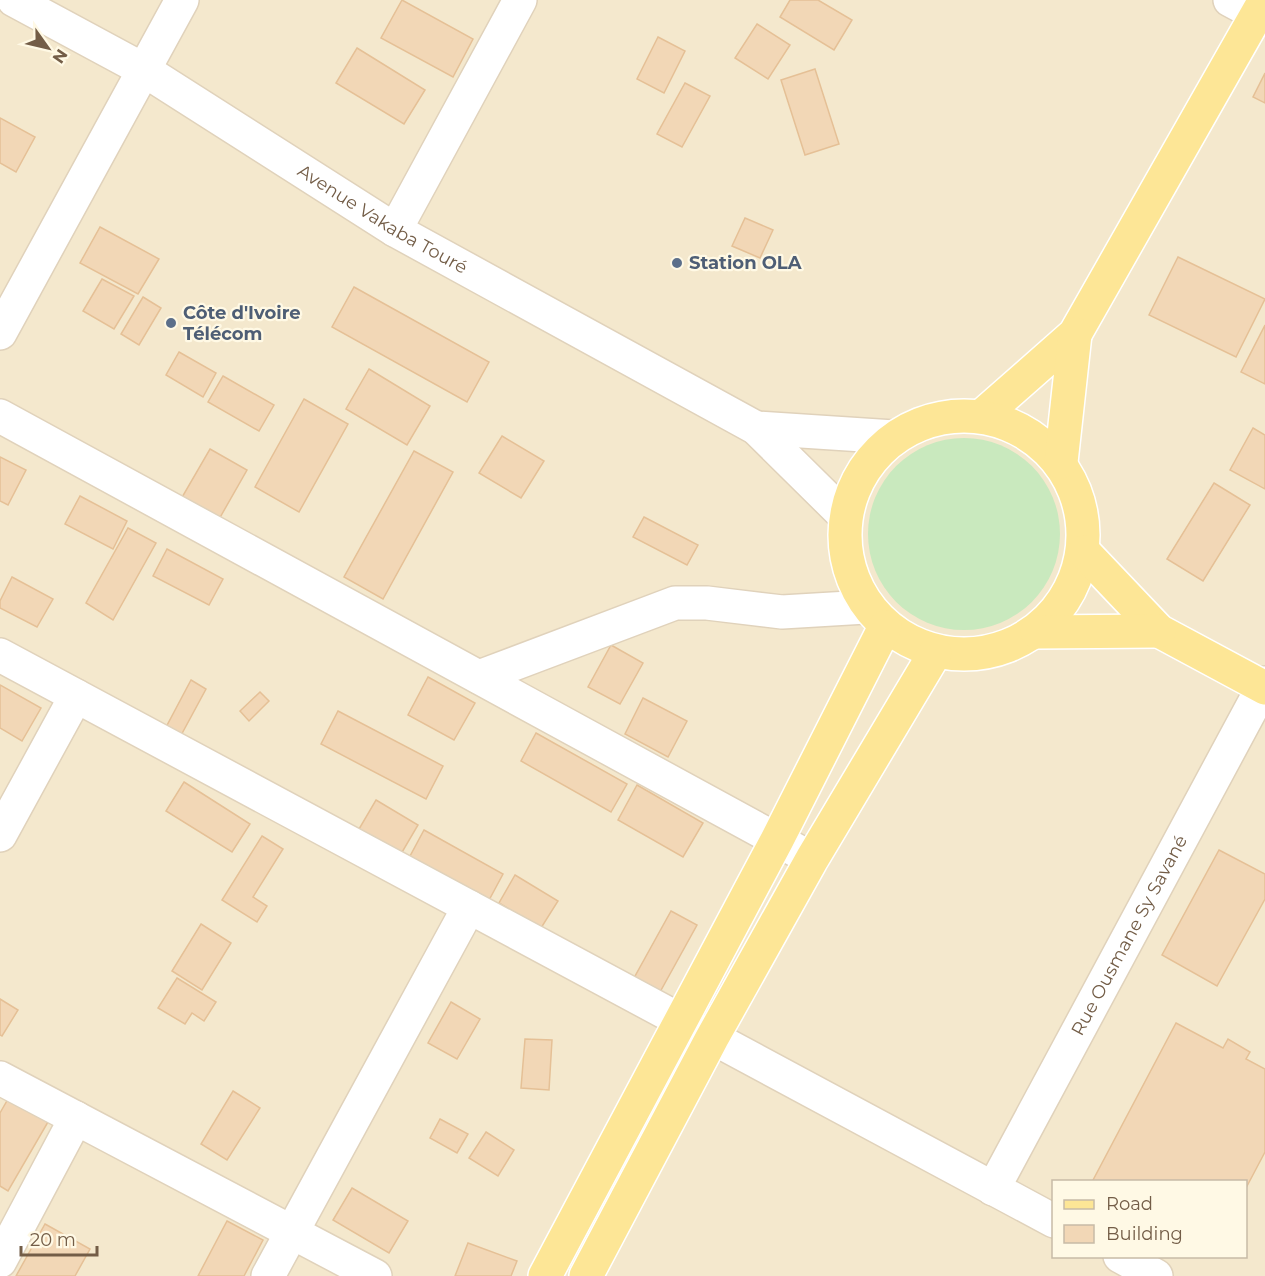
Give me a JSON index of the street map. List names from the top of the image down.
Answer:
{
  "streets": {
    "street": ["Avenue Vakaba Touré", "Rue Ousmane Sy Savané"]
  },
  "places": ["Station OLA", "Côte d'Ivoire Télécom"],
  "legend": ["Road", "Building"],
  "scale_bar": "20 m",
  "north": "bottom right"
}
